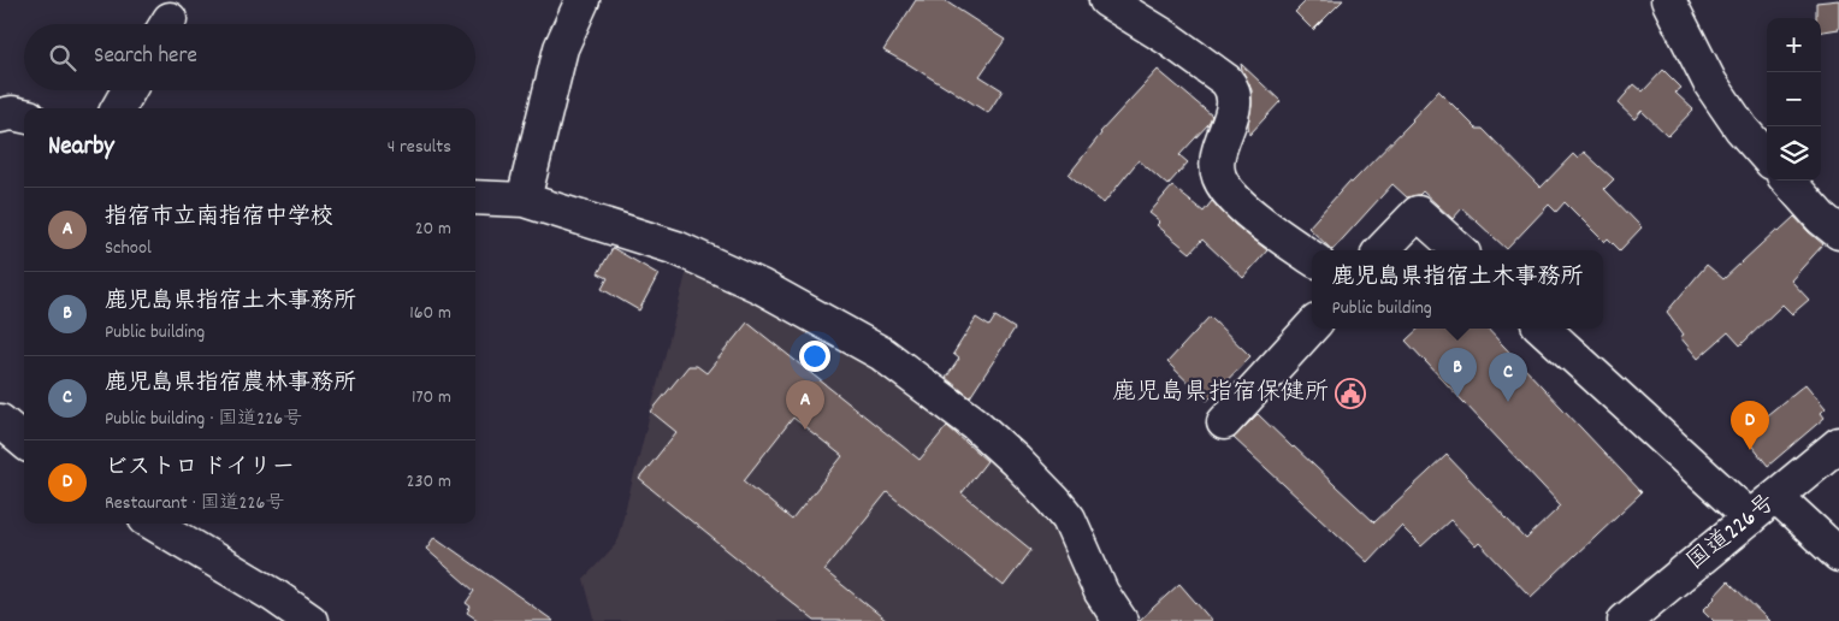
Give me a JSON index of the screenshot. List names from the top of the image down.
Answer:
{
  "streets": {
    "main road": ["国道226号"]
  },
  "places": {
    "public building": ["鹿児島県指宿保健所"]
  },
  "page": {
    "map_buttons": ["+", "−"],
    "search": "Search here",
    "heading": ["Nearby", "4 results"],
    "list": [
      {
        "mark": "A",
        "name": "指宿市立南指宿中学校",
        "note": "School",
        "value": "20 m"
      },
      {
        "mark": "B",
        "name": "鹿児島県指宿土木事務所",
        "note": "Public building",
        "value": "160 m"
      },
      {
        "mark": "C",
        "name": "鹿児島県指宿農林事務所",
        "note": "Public building · 国道226号",
        "value": "170 m"
      },
      {
        "mark": "D",
        "name": "ビストロ ドイリー",
        "note": "Restaurant · 国道226号",
        "value": "230 m"
      }
    ],
    "popup": ["鹿児島県指宿土木事務所", "Public building"],
    "pins": [
      "B",
      "C",
      "A",
      "D"
    ]
  }
}
